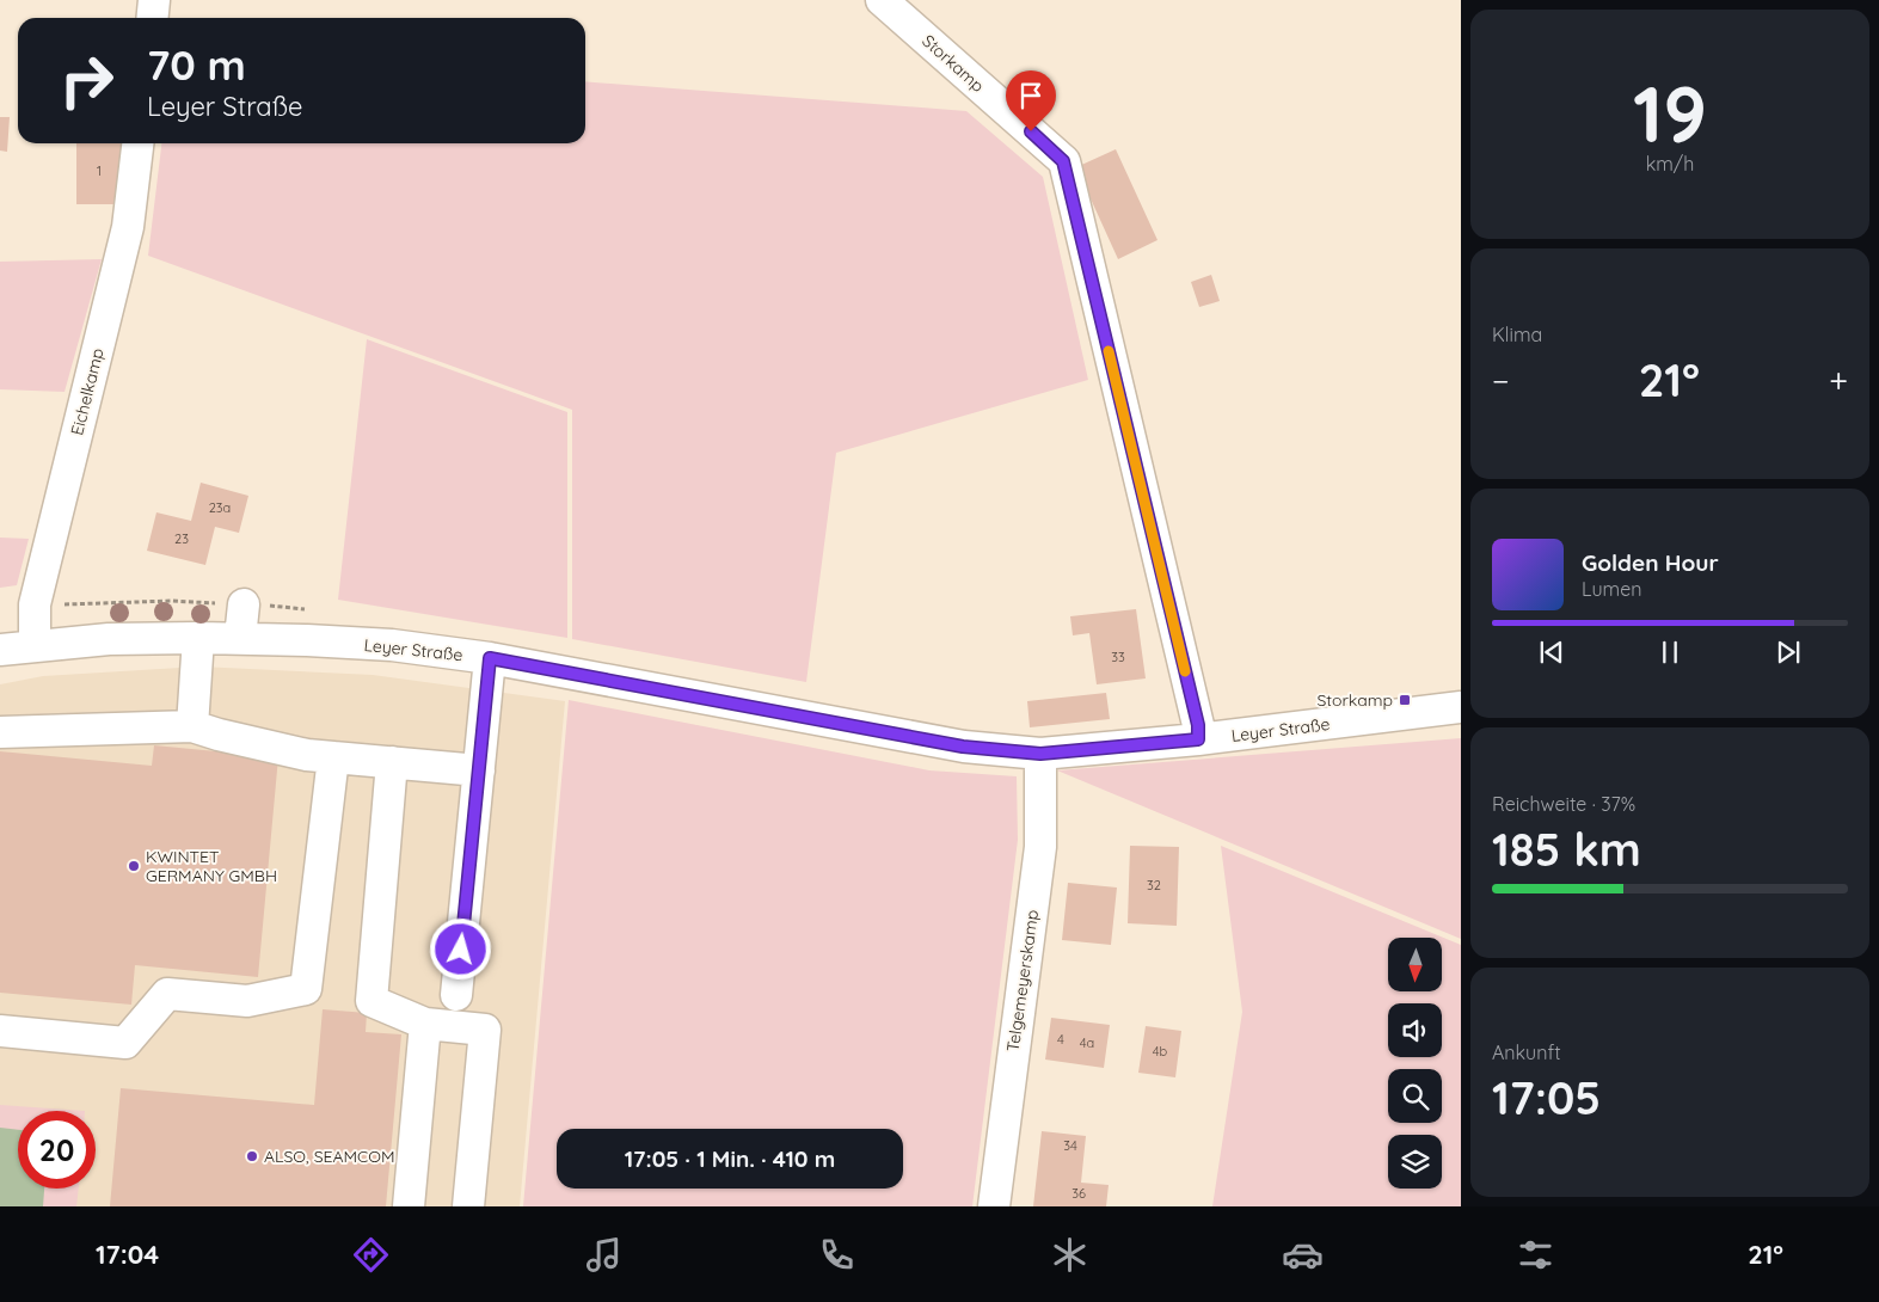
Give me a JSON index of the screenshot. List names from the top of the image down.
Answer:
{
  "streets": {
    "street": [
      "Storkamp",
      "Eichelkamp",
      "Leyer Straße",
      "Telgemeyerskamp"
    ]
  },
  "crossings": [
    ["Storkamp", "Leyer Straße"],
    ["Eichelkamp", "Leyer Straße"],
    ["Leyer Straße", "Telgemeyerskamp"]
  ],
  "places": {
    "transit": ["Storkamp"],
    "other": ["KWINTET GERMANY GMBH", "ALSO, SEAMCOM"]
  },
  "house_numbers": [
    "1",
    "23a",
    "23",
    "33",
    "32",
    "4",
    "4a",
    "4b",
    "34",
    "36"
  ],
  "north": "bottom",
  "page": {
    "tile": [
      ["19", "km/h"],
      "Klima",
      ["Reichweite · 37%", "185 km"],
      ["Ankunft", "17:05"]
    ],
    "turn": ["70 m", "Leyer Straße"],
    "heat": ["−", "21°", "+"],
    "song": ["Golden Hour", "Lumen"],
    "limit": "20",
    "trip": "17:05 · 1 Min. · 410 m",
    "tabs": ["17:04", "21°"]
  }
}
